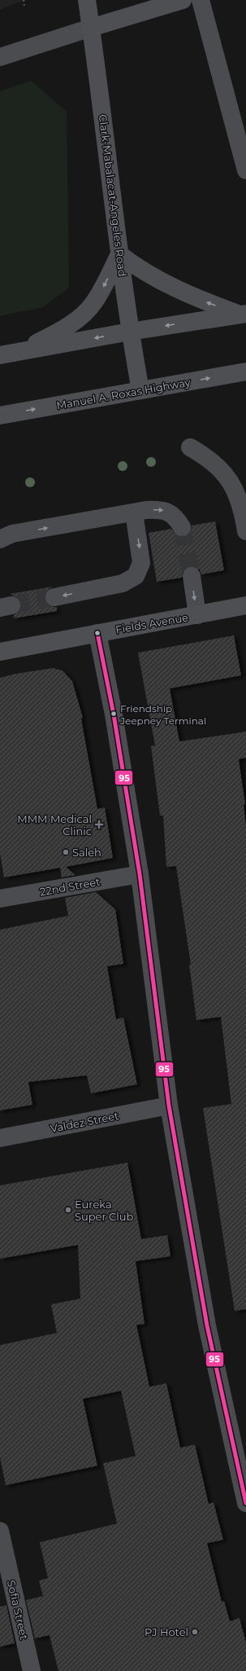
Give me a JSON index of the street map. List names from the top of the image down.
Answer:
{
  "streets": {
    "main road": ["Clark-Mabalacat-Angeles Road", "Manuel A. Roxas Highway", "Fields Avenue"],
    "street": ["22nd Street", "Valdez Street", "Sofia Street"]
  },
  "crossings": [
    ["Clark-Mabalacat-Angeles Road", "Manuel A. Roxas Highway"]
  ],
  "places": {
    "other": [
      "Friendship Jeepney Terminal",
      "Saleh",
      "Eureka Super Club",
      "PJ Hotel"
    ],
    "health": ["MMM Medical Clinic"]
  },
  "lines": ["transit line 95"]
}
